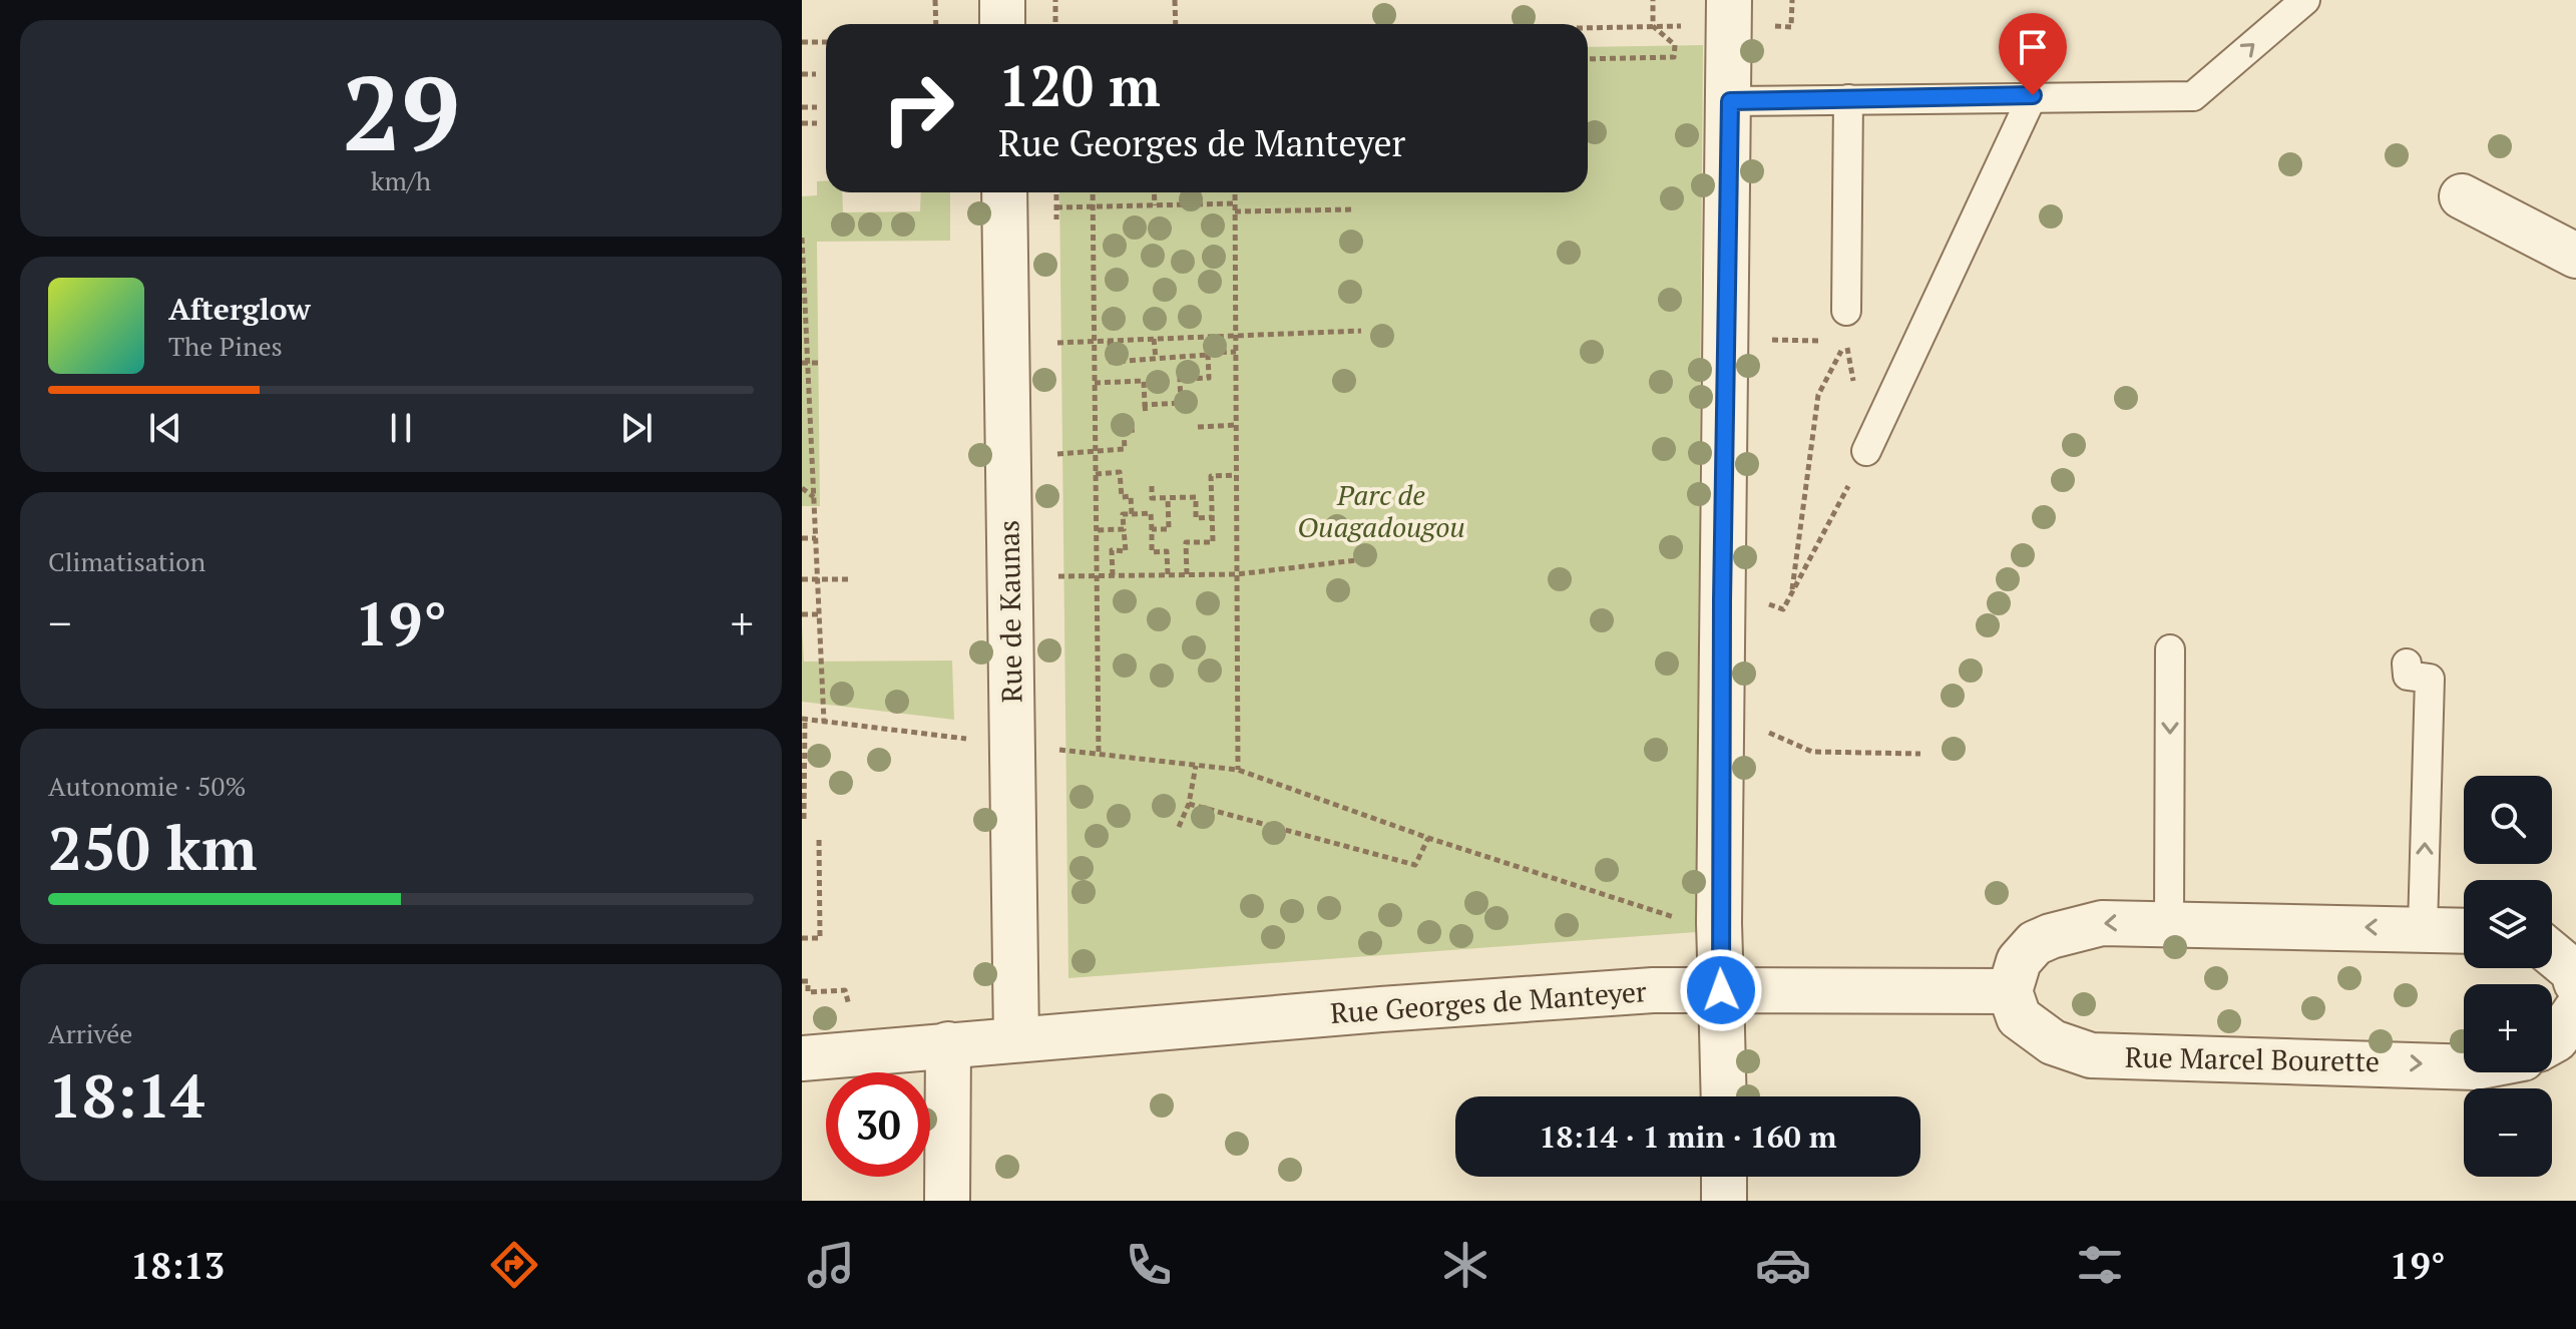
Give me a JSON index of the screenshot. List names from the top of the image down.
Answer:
{
  "streets": {
    "street": ["Rue de Kaunas", "Rue Georges de Manteyer", "Rue Marcel Bourette"]
  },
  "crossings": [
    ["Rue de Kaunas", "Rue Georges de Manteyer"]
  ],
  "parks": ["Parc de Ouagadougou"],
  "page": {
    "tile": [
      ["29", "km/h"],
      "Climatisation",
      ["Autonomie · 50%", "250 km"],
      ["Arrivée", "18:14"]
    ],
    "turn": ["120 m", "Rue Georges de Manteyer"],
    "song": ["Afterglow", "The Pines"],
    "heat": ["−", "19°", "+"],
    "map_buttons": ["+", "−"],
    "limit": "30",
    "trip": "18:14 · 1 min · 160 m",
    "tabs": ["18:13", "19°"]
  }
}
